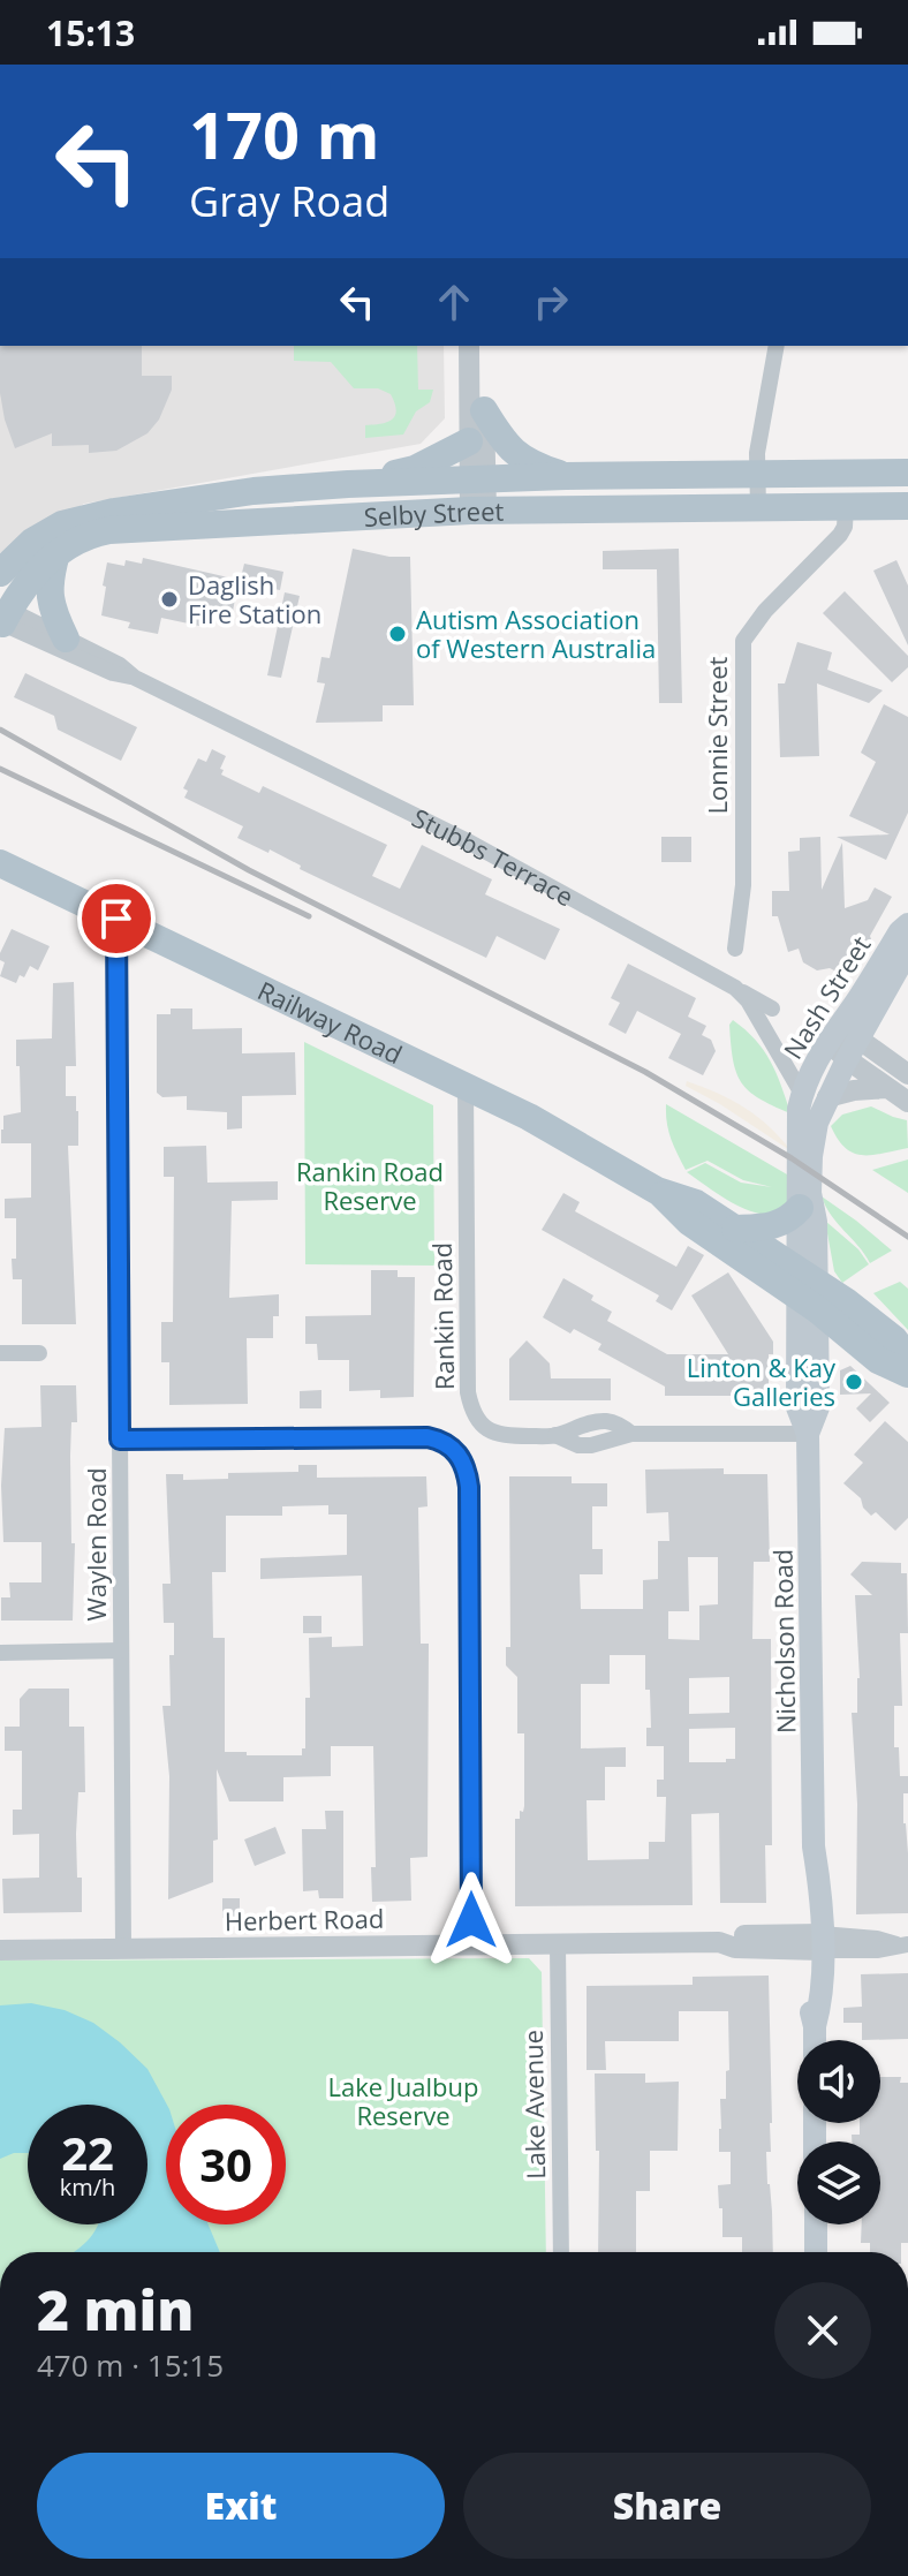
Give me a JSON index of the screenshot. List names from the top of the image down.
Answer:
{
  "streets": {
    "main road": [
      "Selby Street",
      "Nash Street",
      "Railway Road",
      "Nicholson Road"
    ],
    "street": [
      "Lonnie Street",
      "Stubbs Terrace",
      "Rankin Road",
      "Waylen Road",
      "Herbert Road",
      "Lake Avenue"
    ]
  },
  "crossings": [
    ["Selby Street", "Lonnie Street"],
    ["Selby Street", "Stubbs Terrace"],
    ["Stubbs Terrace", "Nash Street"],
    ["Nash Street", "Railway Road"],
    ["Nash Street", "Nicholson Road"],
    ["Railway Road", "Rankin Road"],
    ["Railway Road", "Waylen Road"],
    ["Railway Road", "Nicholson Road"],
    ["Rankin Road", "Nicholson Road"],
    ["Waylen Road", "Herbert Road"],
    ["Nicholson Road", "Herbert Road"],
    ["Herbert Road", "Lake Avenue"]
  ],
  "parks": ["Rankin Road Reserve", "Lake Jualbup Reserve"],
  "places": ["Daglish Fire Station", "Autism Association of Western Australia", "Linton & Kay Galleries"],
  "page": {
    "status": "15:13",
    "turn": ["170 m", "Gray Road"],
    "speed": "22 km/h",
    "limit": "30",
    "heading": ["2 min", "470 m · 15:15"],
    "buttons": ["Exit", "Share"]
  }
}
